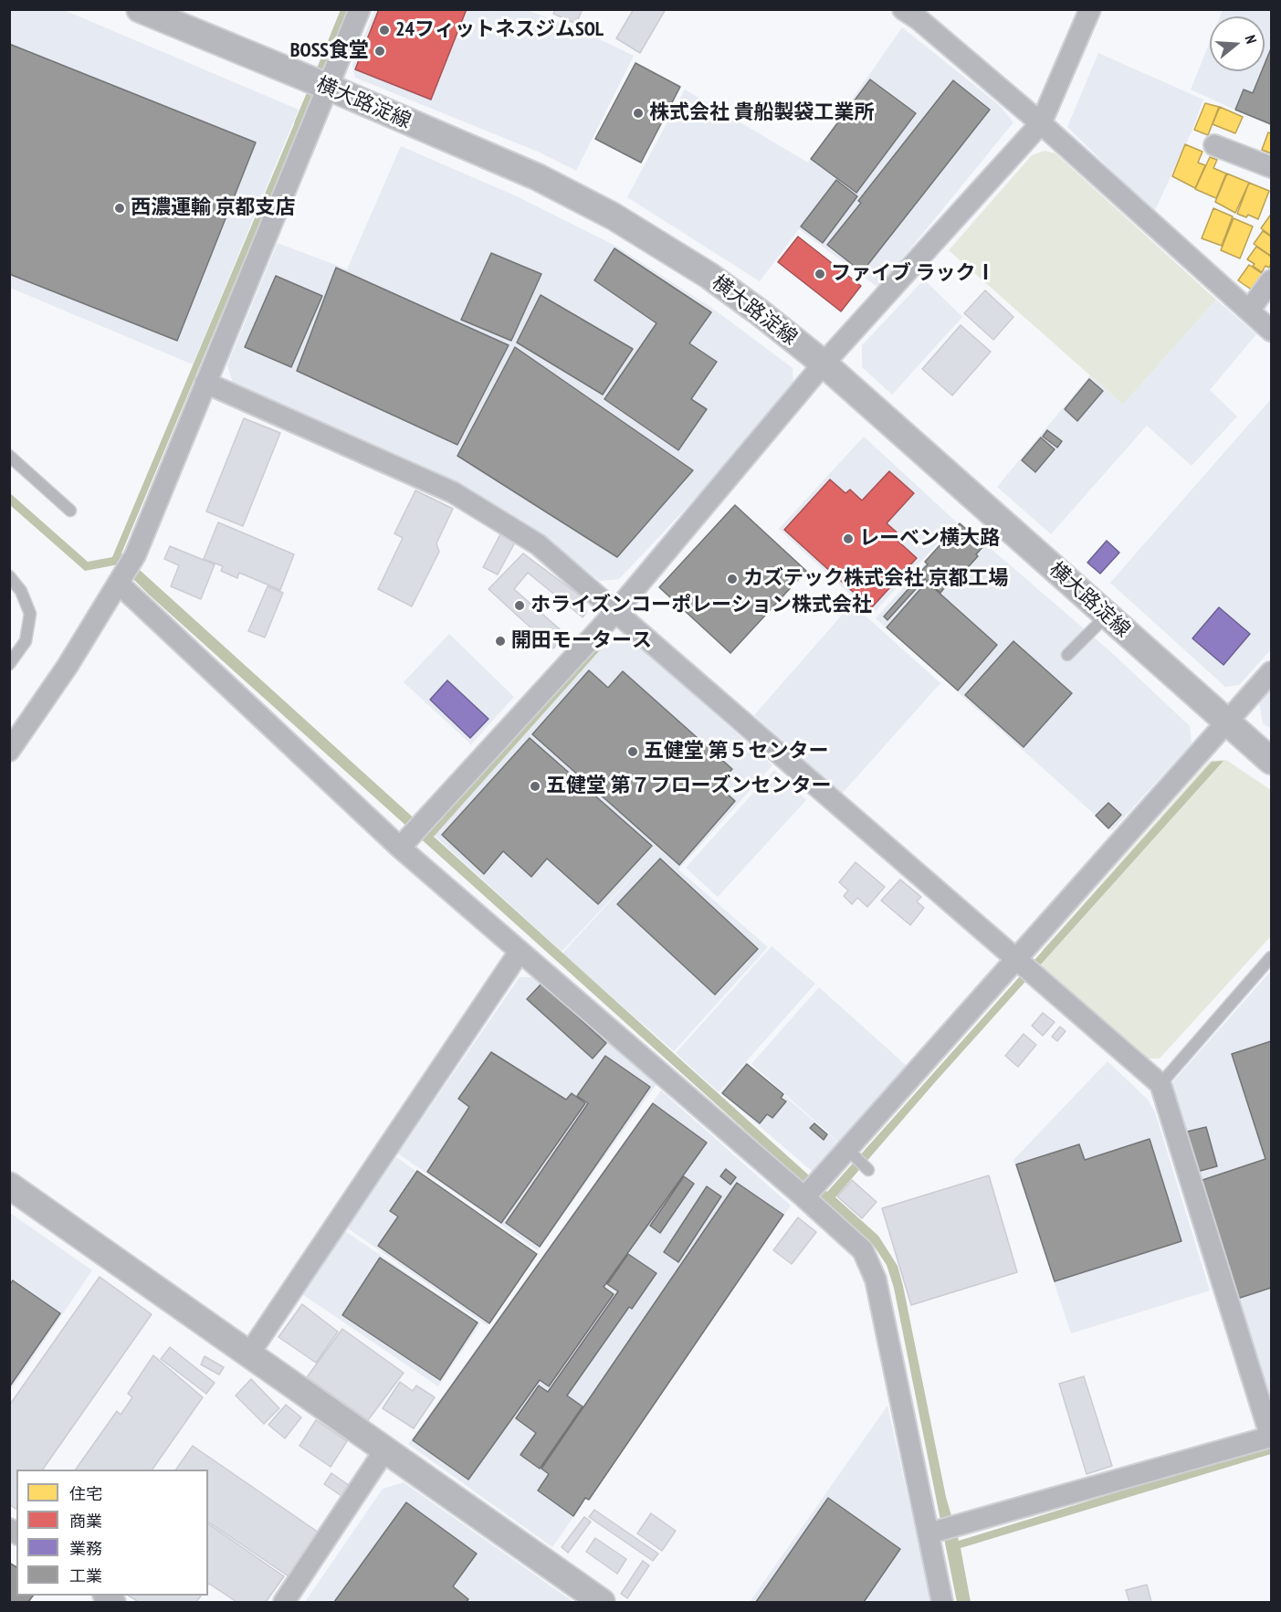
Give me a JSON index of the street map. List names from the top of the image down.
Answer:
{
  "streets": {
    "street": ["横大路淀線"]
  },
  "places": [
    "24フィットネスジムSOL",
    "BOSS食堂",
    "株式会社 貴船製袋工業所",
    "西濃運輸 京都支店",
    "ファイブ ラックⅠ",
    "レーベン横大路",
    "カズテック株式会社 京都工場",
    "ホライズンコーポレーション株式会社",
    "開田モータース",
    "五健堂 第５センター",
    "五健堂 第７フローズンセンター"
  ],
  "legend": [
    "住宅",
    "商業",
    "業務",
    "工業"
  ],
  "north": "right"
}
